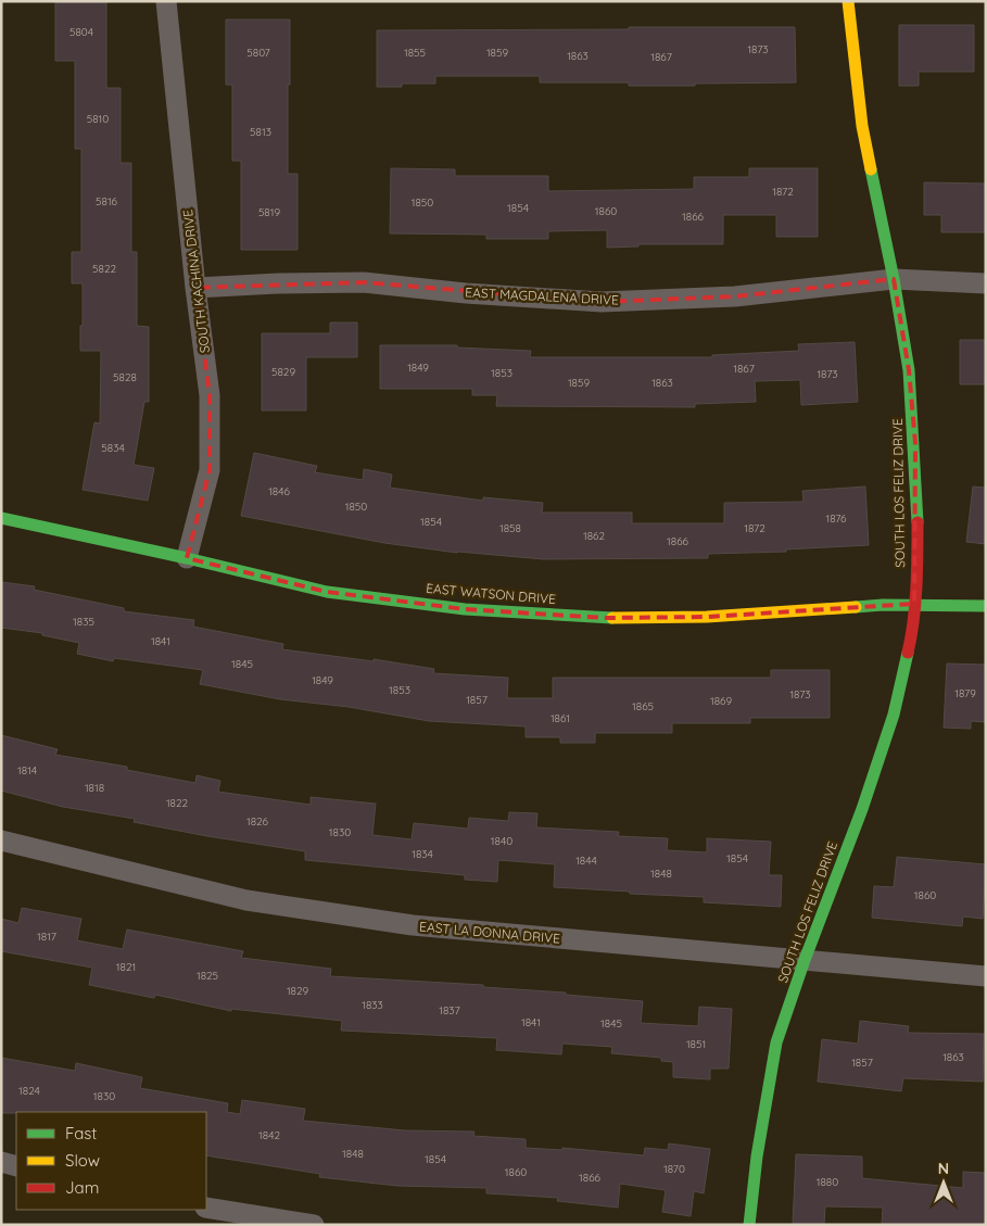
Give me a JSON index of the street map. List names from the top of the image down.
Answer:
{
  "streets": {
    "street": [
      "SOUTH KACHINA DRIVE",
      "EAST MAGDALENA DRIVE",
      "SOUTH LOS FELIZ DRIVE",
      "EAST WATSON DRIVE",
      "EAST LA DONNA DRIVE"
    ]
  },
  "crossings": [
    ["SOUTH KACHINA DRIVE", "EAST MAGDALENA DRIVE"],
    ["SOUTH KACHINA DRIVE", "EAST WATSON DRIVE"],
    ["EAST MAGDALENA DRIVE", "SOUTH LOS FELIZ DRIVE"],
    ["SOUTH LOS FELIZ DRIVE", "EAST WATSON DRIVE"],
    ["SOUTH LOS FELIZ DRIVE", "EAST LA DONNA DRIVE"]
  ],
  "house_numbers": [
    "5804",
    "1873",
    "5807",
    "1855",
    "1859",
    "1863",
    "1867",
    "5810",
    "5813",
    "1872",
    "5816",
    "1850",
    "1854",
    "1860",
    "5819",
    "1866",
    "5822",
    "1849",
    "1867",
    "5829",
    "1853",
    "1873",
    "5828",
    "1859",
    "1863",
    "5834",
    "1846",
    "1850",
    "1876",
    "1854",
    "1858",
    "1872",
    "1862",
    "1866",
    "1835",
    "1841",
    "1845",
    "1849",
    "1853",
    "1879",
    "1873",
    "1857",
    "1869",
    "1865",
    "1861",
    "1814",
    "1818",
    "1822",
    "1826",
    "1830",
    "1840",
    "1834",
    "1854",
    "1844",
    "1848",
    "1860",
    "1817",
    "1821",
    "1825",
    "1829",
    "1833",
    "1837",
    "1841",
    "1845",
    "1851",
    "1863",
    "1857",
    "1824",
    "1830",
    "1842",
    "1848",
    "1854",
    "1870",
    "1860",
    "1866",
    "1880"
  ],
  "legend": ["Fast", "Slow", "Jam"],
  "north": "top"
}
